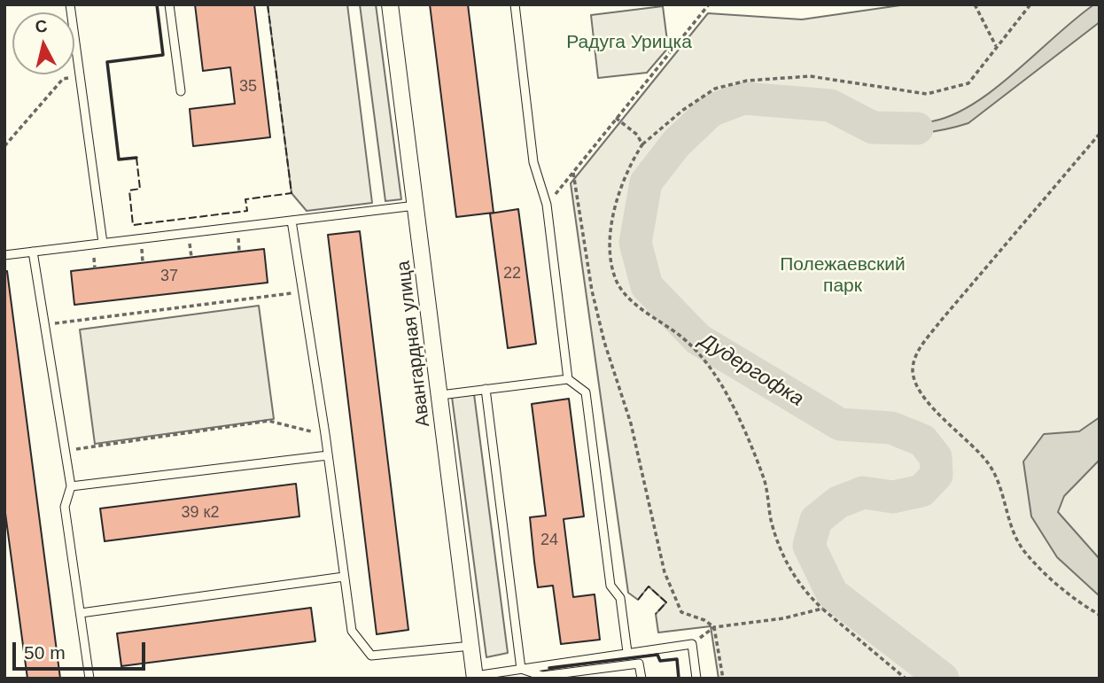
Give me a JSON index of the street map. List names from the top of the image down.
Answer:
{
  "streets": {
    "street": ["Авангардная улица"]
  },
  "water": ["Дудергофка"],
  "parks": ["Радуга Урицка", "Полежаевский парк"],
  "house_numbers": [
    "35",
    "22",
    "37",
    "39 к2",
    "24"
  ],
  "scale_bar": "50 m",
  "north": "top"
}
